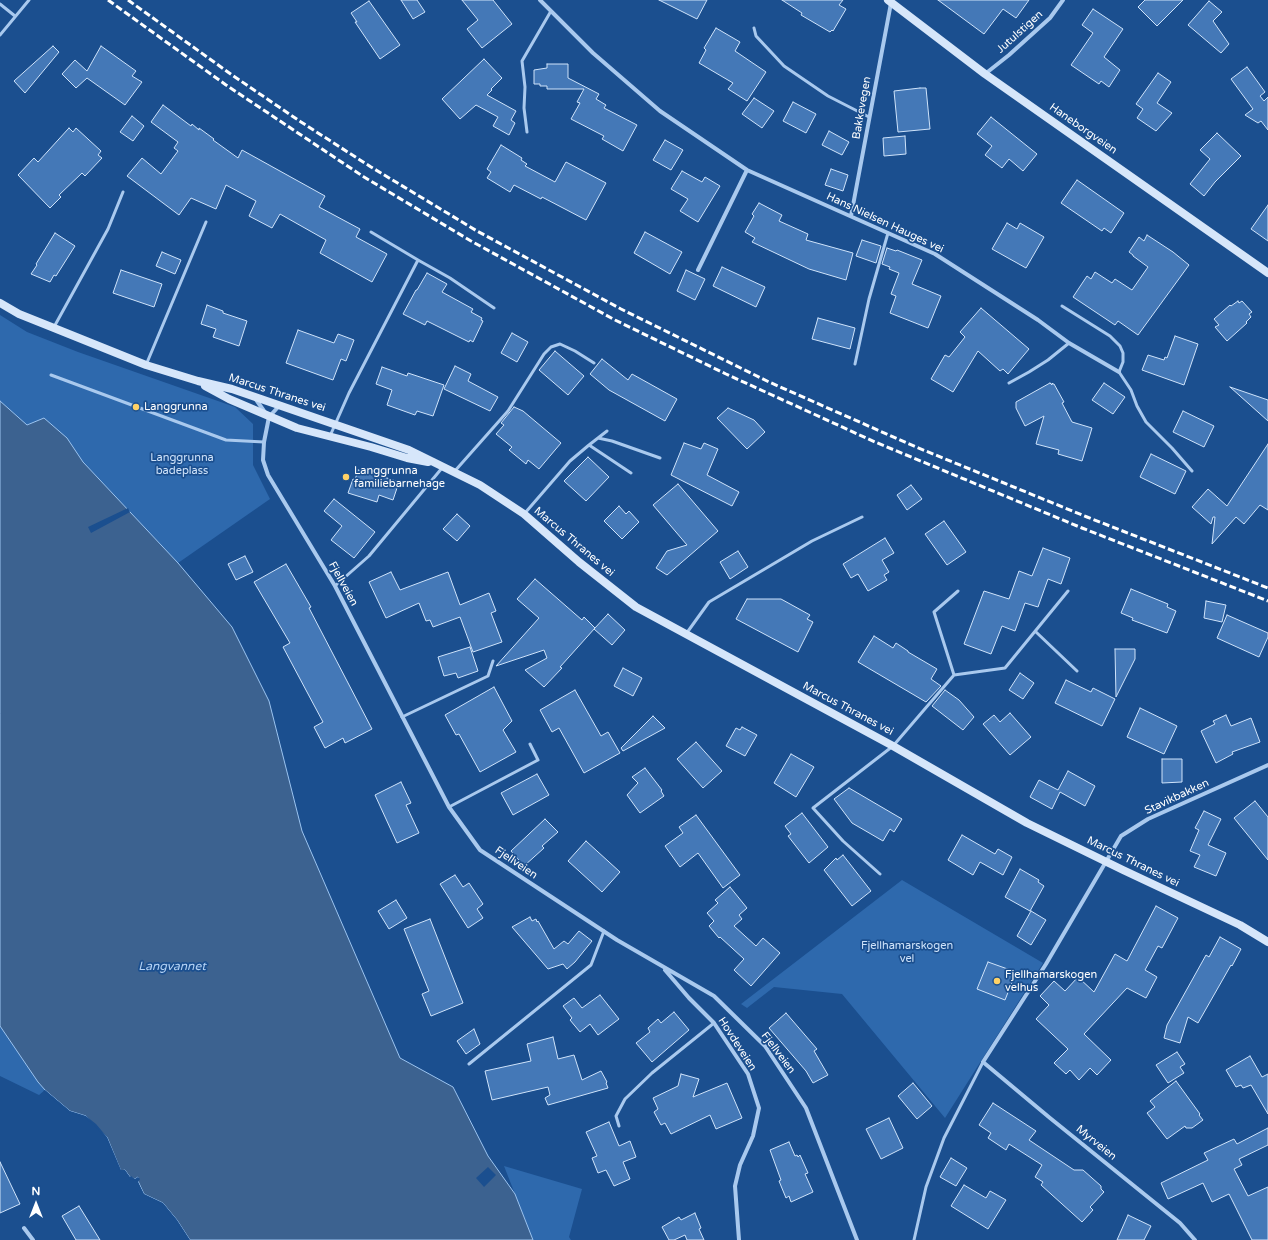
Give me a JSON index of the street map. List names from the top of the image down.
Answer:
{
  "streets": {
    "main road": ["Haneborgveien", "Marcus Thranes vei"],
    "street": [
      "Jutulstigen",
      "Bakkevegen",
      "Hans Nielsen Hauges vei",
      "Fjellveien",
      "Stavikbakken",
      "Hovdeveien",
      "Myrveien"
    ]
  },
  "crossings": [
    ["Jutulstigen", "Haneborgveien"],
    ["Bakkevegen", "Haneborgveien"],
    ["Bakkevegen", "Hans Nielsen Hauges vei"],
    ["Marcus Thranes vei", "Fjellveien"],
    ["Marcus Thranes vei", "Stavikbakken"],
    ["Fjellveien", "Hovdeveien"]
  ],
  "water": ["Langvannet"],
  "parks": ["Langgrunna badeplass", "Fjellhamarskogen vel"],
  "places": ["Langgrunna", "Langgrunna familiebarnehage", "Fjellhamarskogen velhus"],
  "north": "top"
}
